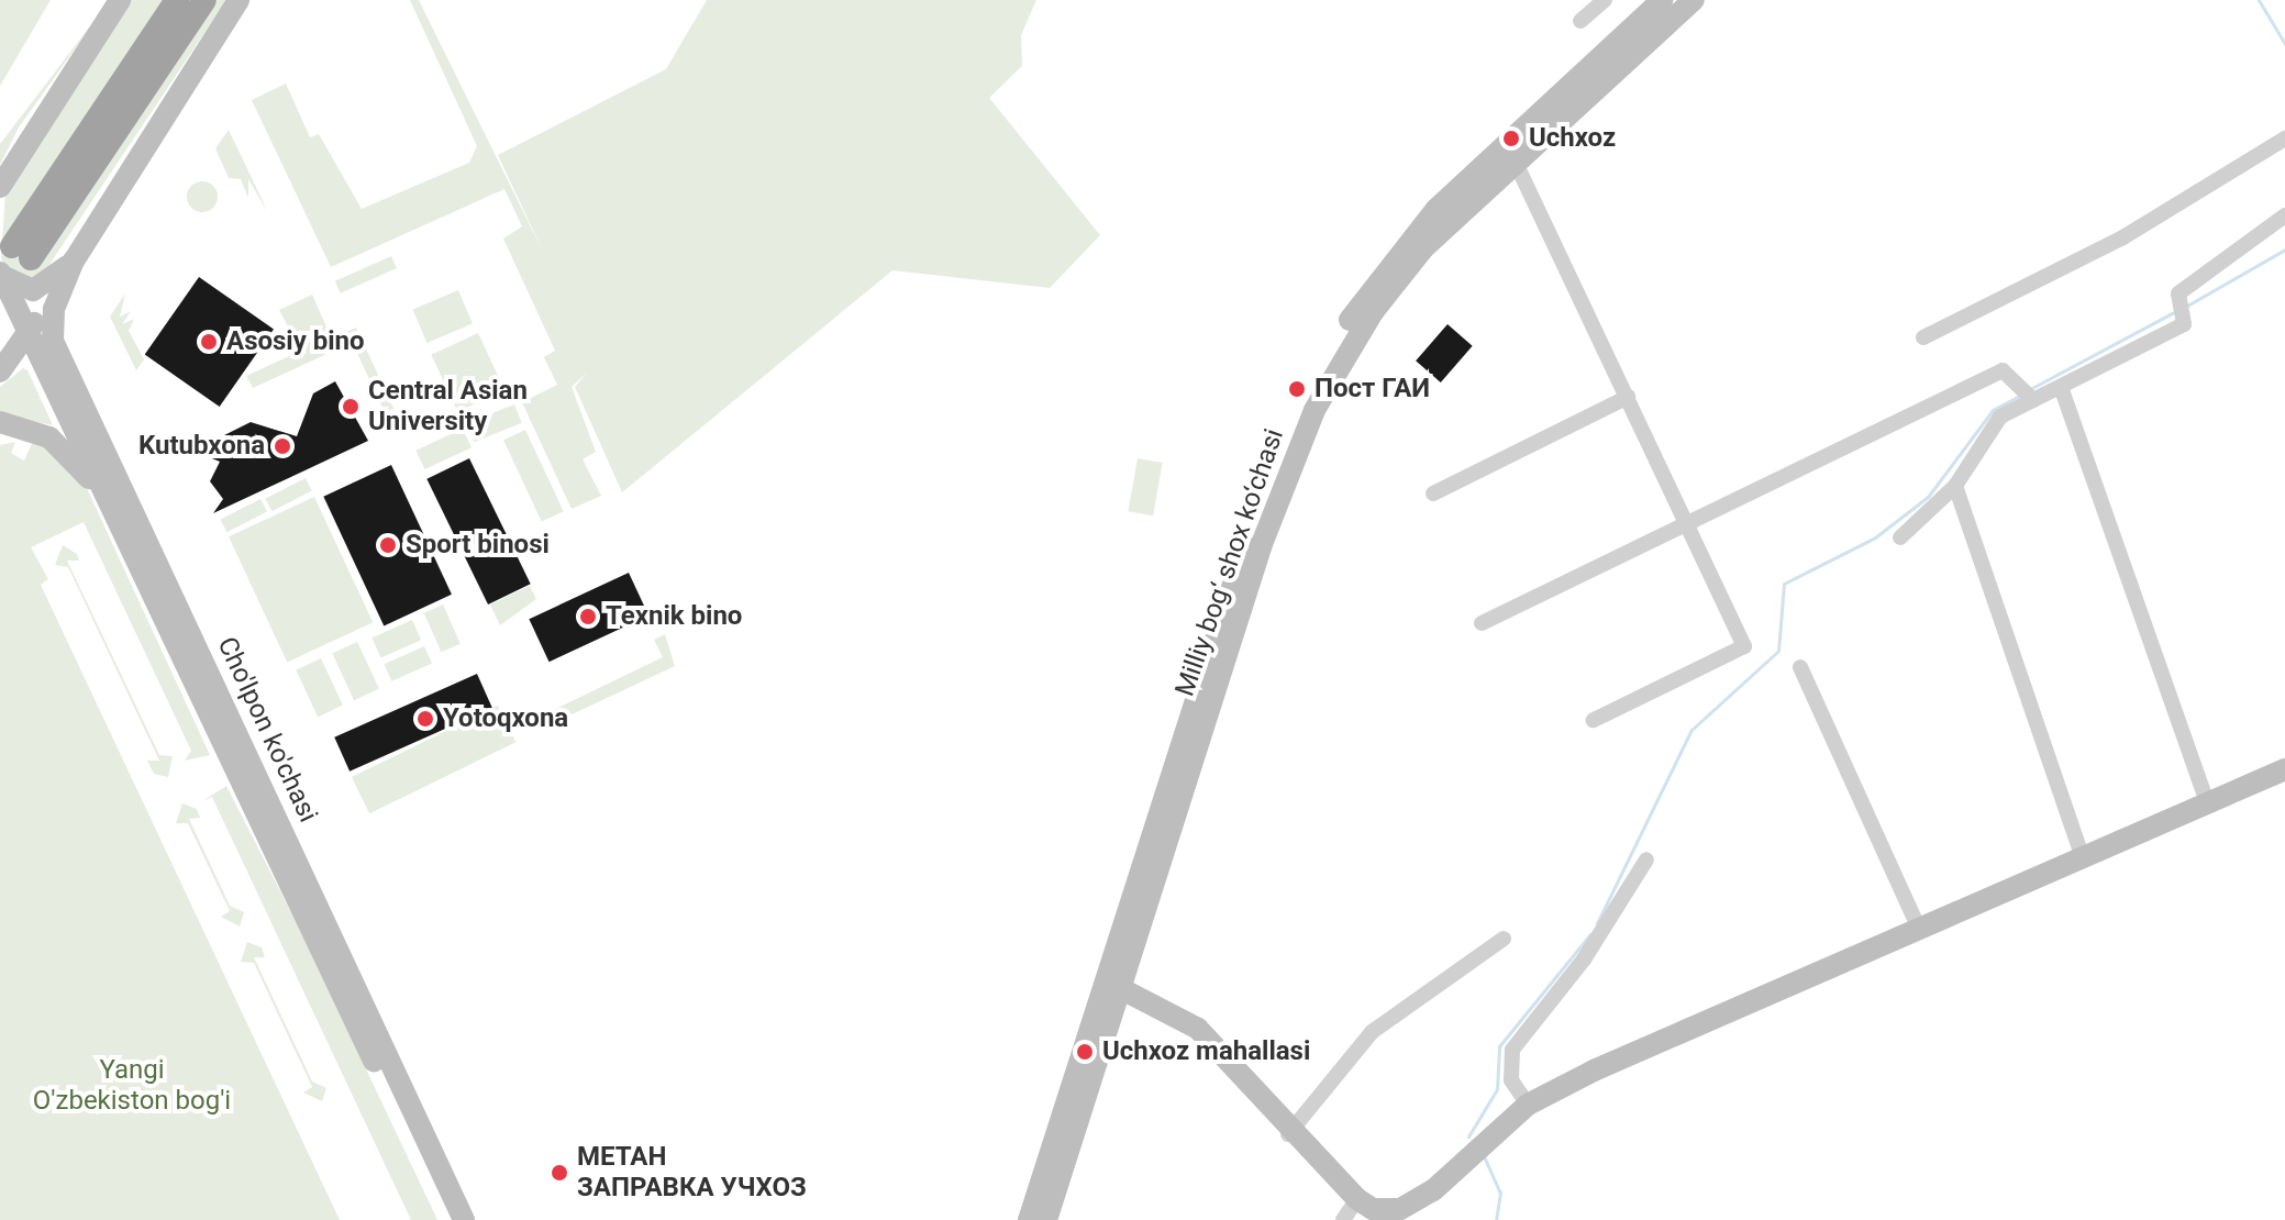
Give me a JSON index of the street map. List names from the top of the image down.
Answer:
{
  "streets": {
    "main road": ["Milliy bog‘ shox ko‘chasi", "Cho'lpon ko'chasi"]
  },
  "parks": ["Yangi O'zbekiston bog'i"],
  "places": [
    "Uchxoz",
    "Asosiy bino",
    "Пост ГАИ",
    "Central Asian University",
    "Kutubxona",
    "Sport binosi",
    "Texnik bino",
    "Yotoqxona",
    "Uchxoz mahallasi",
    "МЕТАН ЗАПРАВКА УЧХОЗ"
  ]
}
